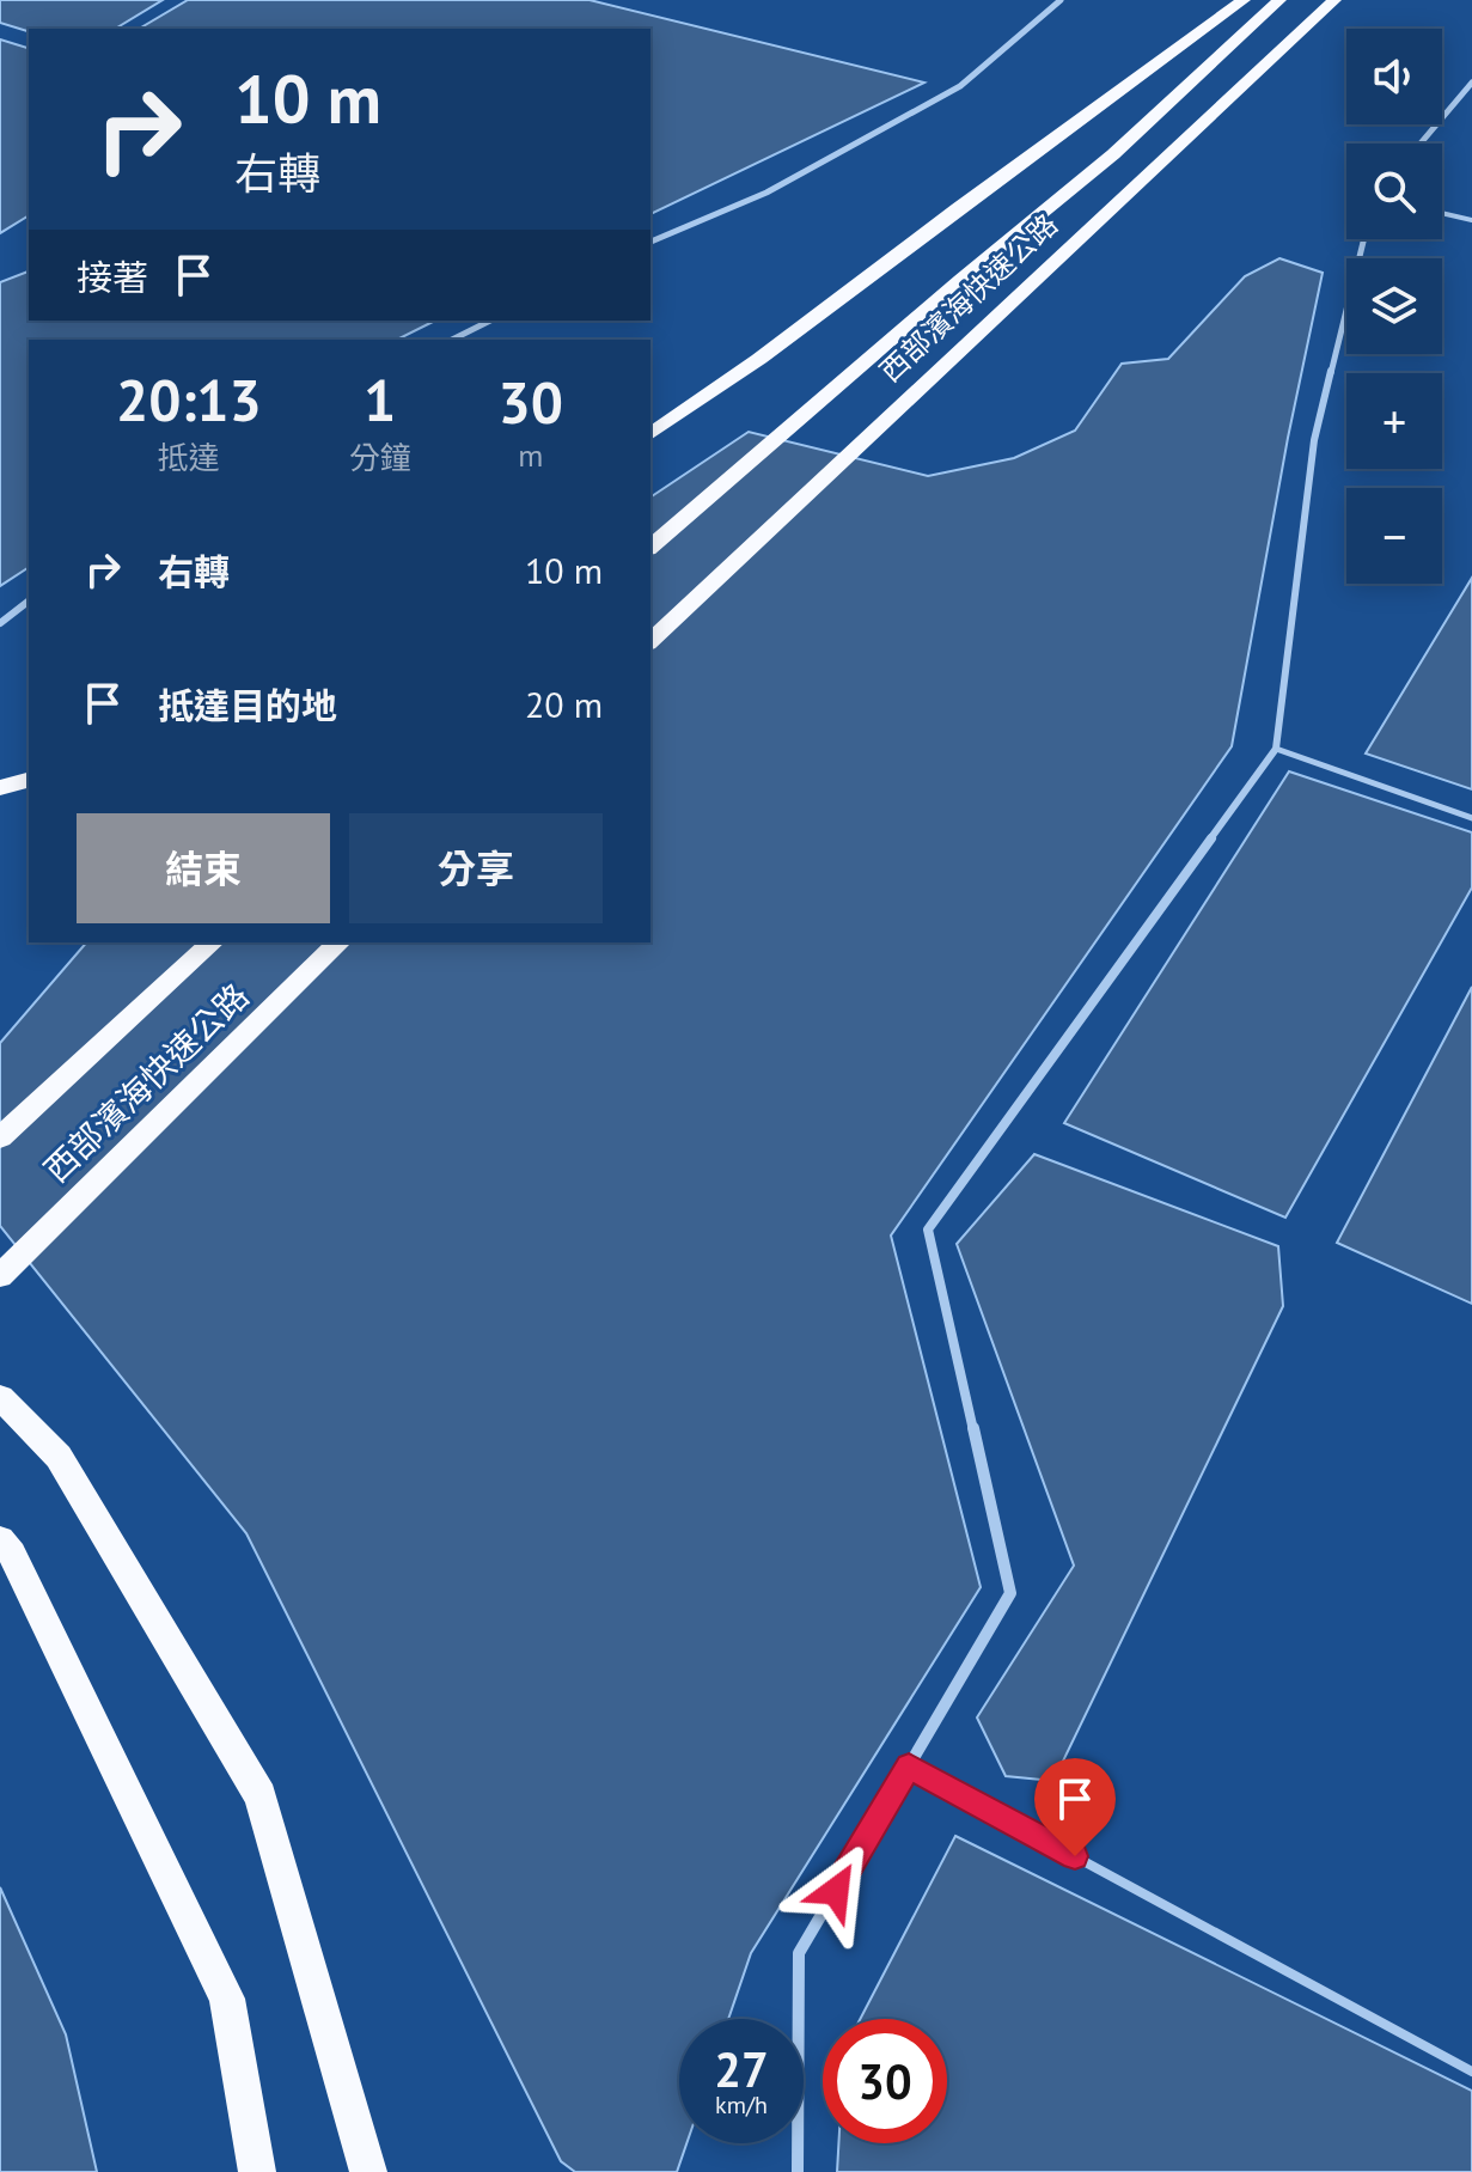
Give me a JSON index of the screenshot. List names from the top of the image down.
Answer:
{
  "streets": {
    "highway": ["西部濱海快速公路"]
  },
  "page": {
    "map_buttons": ["+", "−"],
    "turn": ["10 m", "右轉"],
    "then": "接著",
    "eta": [
      "20:13",
      "抵達",
      "1",
      "分鐘",
      "30",
      "m"
    ],
    "list": [
      {
        "name": "右轉",
        "value": "10 m"
      },
      {
        "name": "抵達目的地",
        "value": "20 m"
      }
    ],
    "buttons": ["結束", "分享"],
    "speed": "27 km/h",
    "limit": "30"
  }
}
